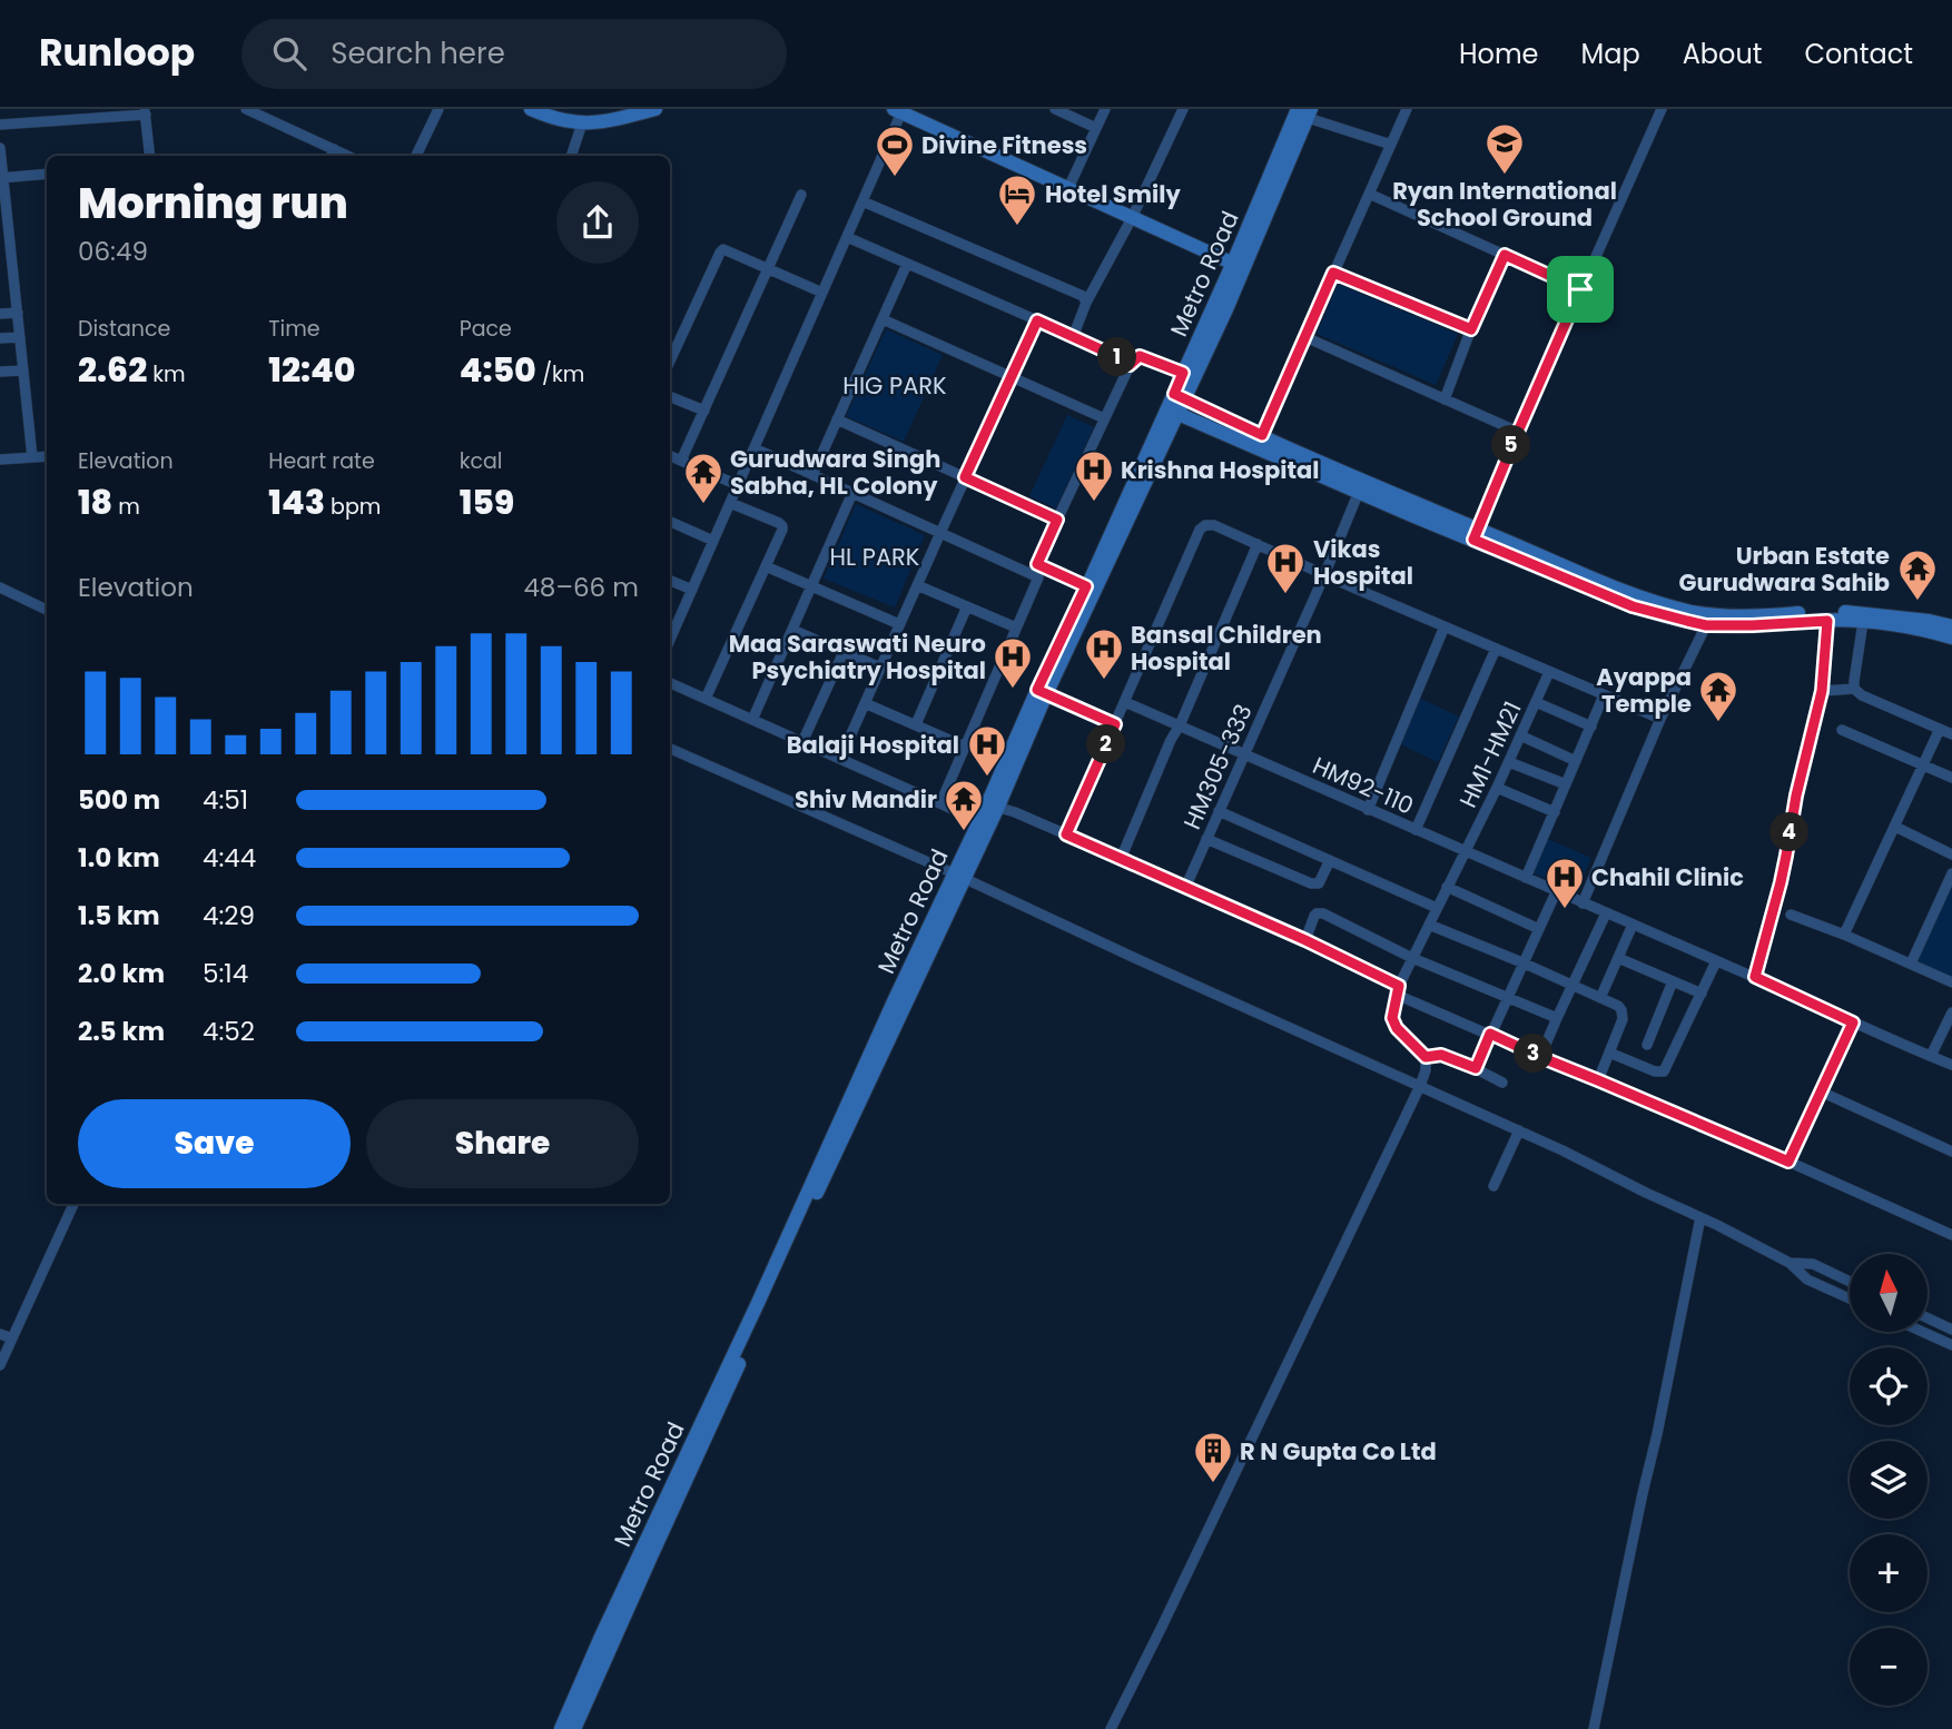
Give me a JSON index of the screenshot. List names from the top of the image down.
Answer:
{
  "streets": {
    "street": [
      "Metro Road",
      "HM1-HM21",
      "HM305-333",
      "HM92-110"
    ]
  },
  "crossings": [
    ["HM1-HM21", "HM92-110"],
    ["HM305-333", "HM92-110"]
  ],
  "parks": ["HIG PARK", "HL PARK"],
  "places": {
    "school or university": ["Ryan International School Ground"],
    "sports": ["Divine Fitness"],
    "hotel": ["Hotel Smily"],
    "hospital": [
      "Krishna Hospital",
      "Vikas Hospital",
      "Bansal Children Hospital",
      "Maa Saraswati Neuro Psychiatry Hospital",
      "Balaji Hospital",
      "Chahil Clinic"
    ],
    "temple": [
      "Gurudwara Singh Sabha, HL Colony",
      "Urban Estate Gurudwara Sahib",
      "Ayappa Temple",
      "Shiv Mandir"
    ],
    "building": ["R N Gupta Co Ltd"]
  },
  "north": "top",
  "page": {
    "header": "Runloop",
    "search": "Search here",
    "nav": [
      "Home",
      "Map",
      "About",
      "Contact"
    ],
    "heading": ["Morning run", "06:49"],
    "stats": [
      ["Distance", "2.62 km"],
      ["Time", "12:40"],
      ["Pace", "4:50 /km"],
      ["Elevation", "18 m"],
      ["Heart rate", "143 bpm"],
      ["kcal", "159"]
    ],
    "pins": [
      "1",
      "5",
      "2",
      "4",
      "3"
    ],
    "chart": ["Elevation", "48–66 m"],
    "list": [
      {
        "name": "500 m",
        "note": "4:51"
      },
      {
        "name": "1.0 km",
        "note": "4:44"
      },
      {
        "name": "1.5 km",
        "note": "4:29"
      },
      {
        "name": "2.0 km",
        "note": "5:14"
      },
      {
        "name": "2.5 km",
        "note": "4:52"
      }
    ],
    "buttons": ["Save", "Share"],
    "map_buttons": ["+", "−"]
  }
}
